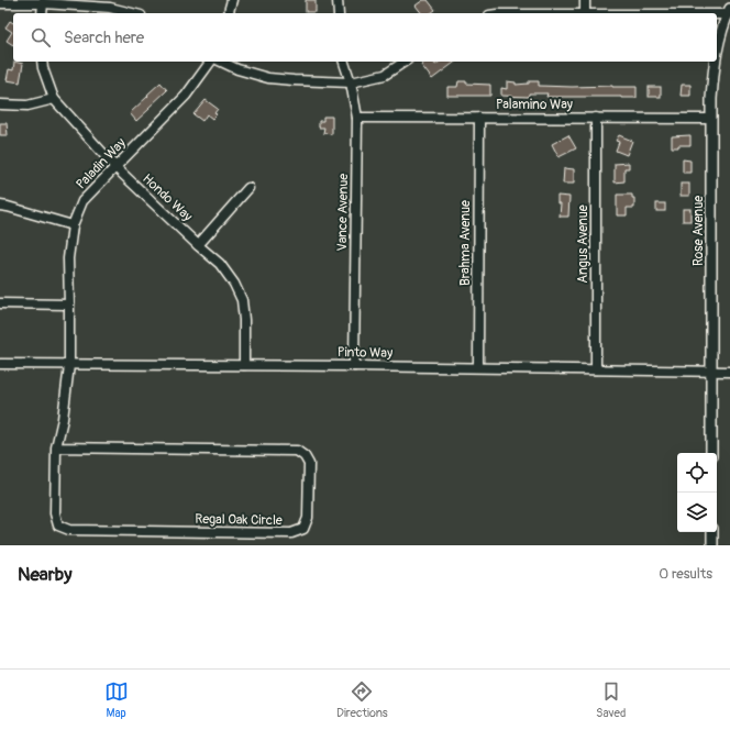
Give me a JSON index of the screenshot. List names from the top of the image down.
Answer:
{
  "streets": {
    "street": [
      "Palamino Way",
      "Paladin Way",
      "Hondo Way",
      "Vance Avenue",
      "Rose Avenue",
      "Brahma Avenue",
      "Angus Avenue",
      "Pinto Way",
      "Regal Oak Circle"
    ]
  },
  "crossings": [
    ["Palamino Way", "Vance Avenue"],
    ["Palamino Way", "Rose Avenue"],
    ["Palamino Way", "Brahma Avenue"],
    ["Palamino Way", "Angus Avenue"],
    ["Paladin Way", "Hondo Way"],
    ["Paladin Way", "Pinto Way"],
    ["Paladin Way", "Regal Oak Circle"],
    ["Hondo Way", "Pinto Way"],
    ["Vance Avenue", "Pinto Way"],
    ["Rose Avenue", "Pinto Way"],
    ["Brahma Avenue", "Pinto Way"],
    ["Angus Avenue", "Pinto Way"],
    ["Pinto Way", "Regal Oak Circle"]
  ],
  "page": {
    "search": "Search here",
    "heading": ["Nearby", "0 results"],
    "nav": ["Map", "Directions", "Saved"]
  }
}
